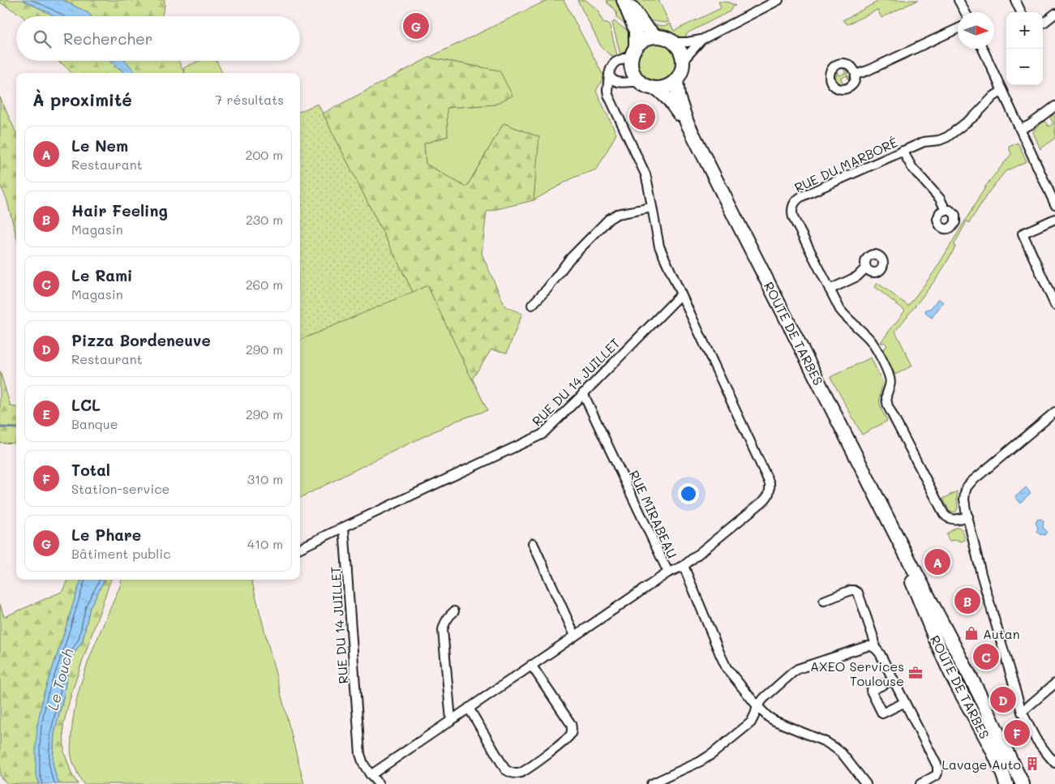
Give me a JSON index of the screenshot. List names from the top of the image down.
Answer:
{
  "streets": {
    "main road": ["ROUTE DE TARBES"],
    "street": ["RUE DU MARBORÉ", "RUE DU 14 JUILLET", "RUE MIRABEAU"]
  },
  "crossings": [
    ["RUE DU 14 JUILLET", "RUE MIRABEAU"]
  ],
  "water": ["Le Touch"],
  "places": {
    "shop": ["Autan"],
    "office": ["AXEO Services Toulouse"],
    "building": ["Lavage Auto"]
  },
  "north": "right",
  "page": {
    "pins": [
      "G",
      "E",
      "A",
      "B",
      "C",
      "D",
      "F"
    ],
    "map_buttons": ["+", "−"],
    "search": "Rechercher",
    "heading": ["À proximité", "7 résultats"],
    "list": [
      {
        "mark": "A",
        "name": "Le Nem",
        "note": "Restaurant",
        "value": "200 m"
      },
      {
        "mark": "B",
        "name": "Hair Feeling",
        "note": "Magasin",
        "value": "230 m"
      },
      {
        "mark": "C",
        "name": "Le Rami",
        "note": "Magasin",
        "value": "260 m"
      },
      {
        "mark": "D",
        "name": "Pizza Bordeneuve",
        "note": "Restaurant",
        "value": "290 m"
      },
      {
        "mark": "E",
        "name": "LCL",
        "note": "Banque",
        "value": "290 m"
      },
      {
        "mark": "F",
        "name": "Total",
        "note": "Station-service",
        "value": "310 m"
      },
      {
        "mark": "G",
        "name": "Le Phare",
        "note": "Bâtiment public",
        "value": "410 m"
      }
    ]
  }
}
